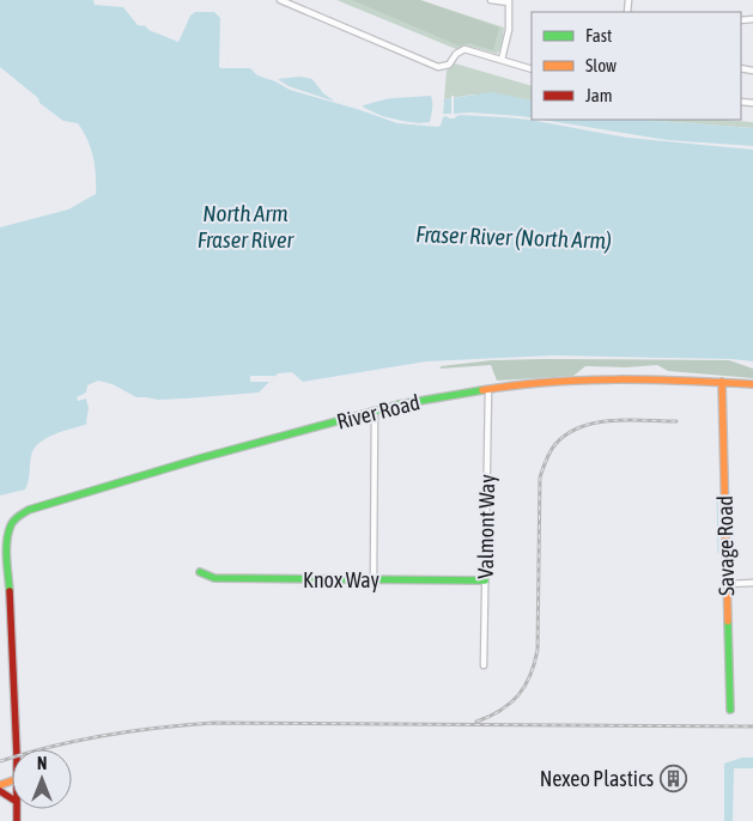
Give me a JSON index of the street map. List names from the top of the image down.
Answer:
{
  "streets": {
    "street": [
      "River Road",
      "Valmont Way",
      "Savage Road",
      "Knox Way"
    ]
  },
  "crossings": [
    ["River Road", "Valmont Way"],
    ["River Road", "Savage Road"],
    ["Valmont Way", "Knox Way"]
  ],
  "water": ["North Arm Fraser River", "Fraser River (North Arm)"],
  "places": {
    "building": ["Nexeo Plastics"]
  },
  "legend": ["Fast", "Slow", "Jam"],
  "north": "top"
}
